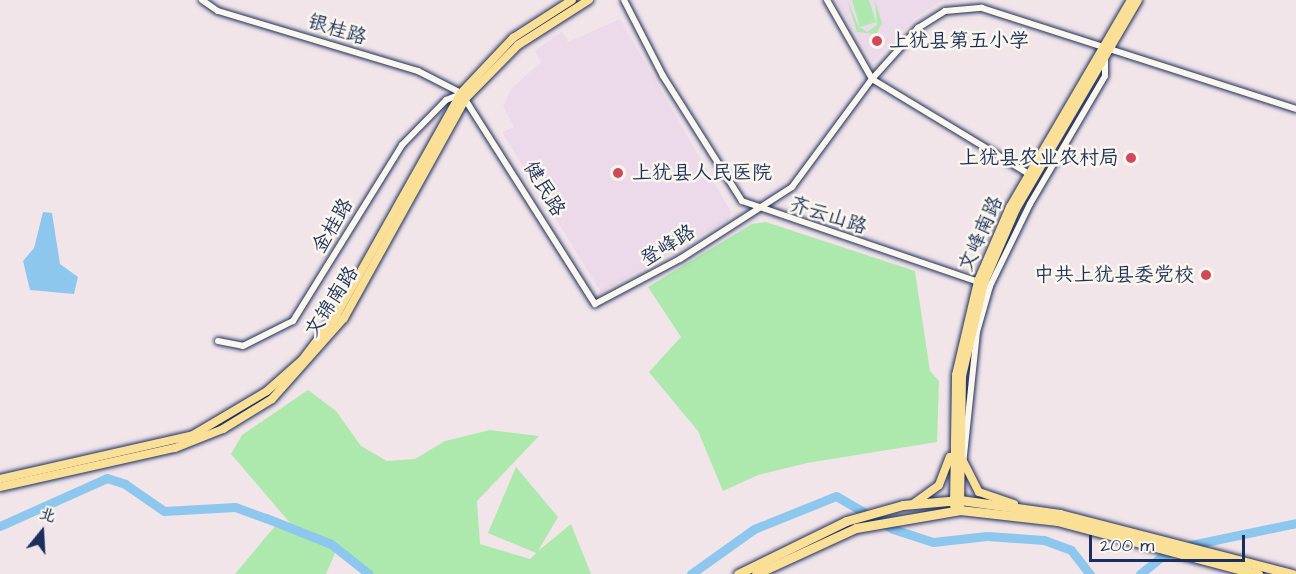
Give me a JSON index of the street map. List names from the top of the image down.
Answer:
{
  "streets": {
    "main road": ["文峰南路", "文锦南路"],
    "street": [
      "银桂路",
      "健民路",
      "齐云山路",
      "金桂路",
      "登峰路"
    ]
  },
  "crossings": [
    ["银桂路", "健民路"],
    ["银桂路", "金桂路"],
    ["银桂路", "文锦南路"],
    ["健民路", "金桂路"],
    ["健民路", "登峰路"],
    ["健民路", "文锦南路"],
    ["齐云山路", "文峰南路"],
    ["齐云山路", "登峰路"],
    ["金桂路", "文锦南路"],
    ["文峰南路", "登峰路"]
  ],
  "places": [
    "上犹县第五小学",
    "上犹县农业农村局",
    "上犹县人民医院",
    "中共上犹县委党校"
  ],
  "scale_bar": "200 m",
  "north": "top"
}
